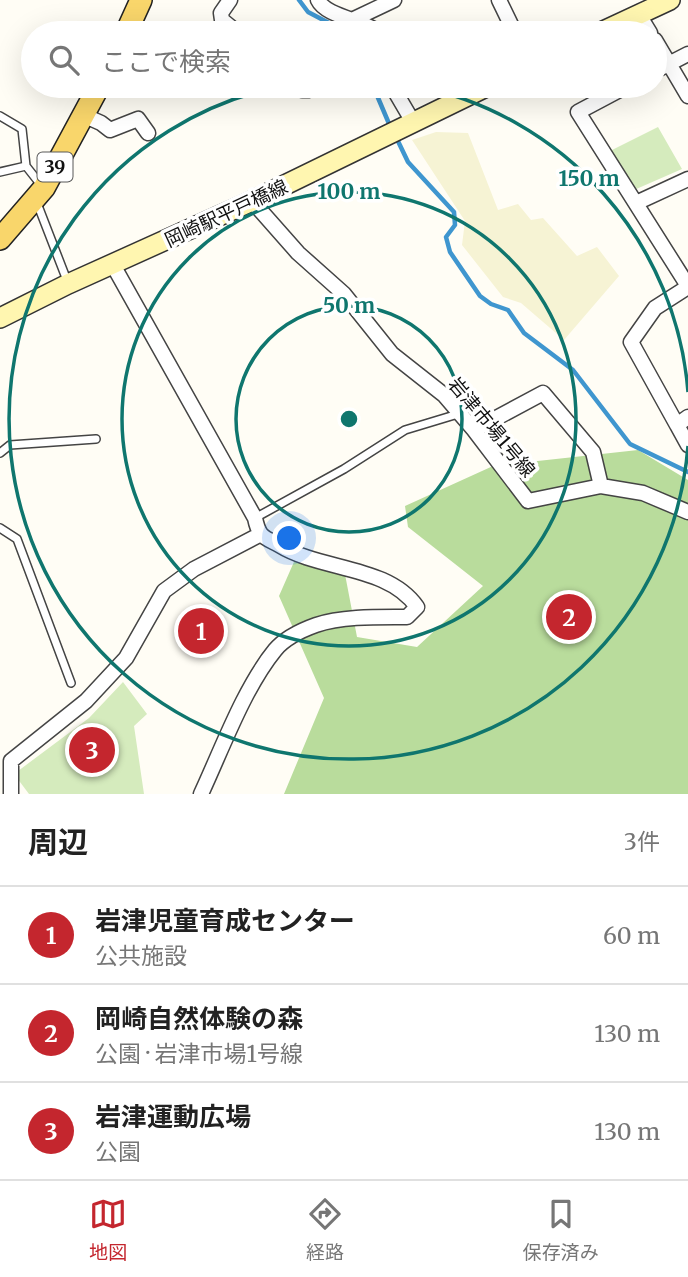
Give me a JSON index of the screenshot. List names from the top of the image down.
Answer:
{
  "streets": {
    "main road": ["39"],
    "street": ["岡崎駅平戸橋線", "岩津市場1号線"]
  },
  "crossings": [
    ["岡崎駅平戸橋線", "岩津市場1号線"]
  ],
  "page": {
    "search": "ここで検索",
    "pins": ["2", "1", "3"],
    "heading": ["周辺", "3件"],
    "list": [
      {
        "mark": "1",
        "name": "岩津児童育成センター",
        "note": "公共施設",
        "value": "60 m"
      },
      {
        "mark": "2",
        "name": "岡崎自然体験の森",
        "note": "公園 · 岩津市場1号線",
        "value": "130 m"
      },
      {
        "mark": "3",
        "name": "岩津運動広場",
        "note": "公園",
        "value": "130 m"
      }
    ],
    "nav": ["地図", "経路", "保存済み"]
  },
  "rings": ["150 m", "100 m", "50 m"]
}
